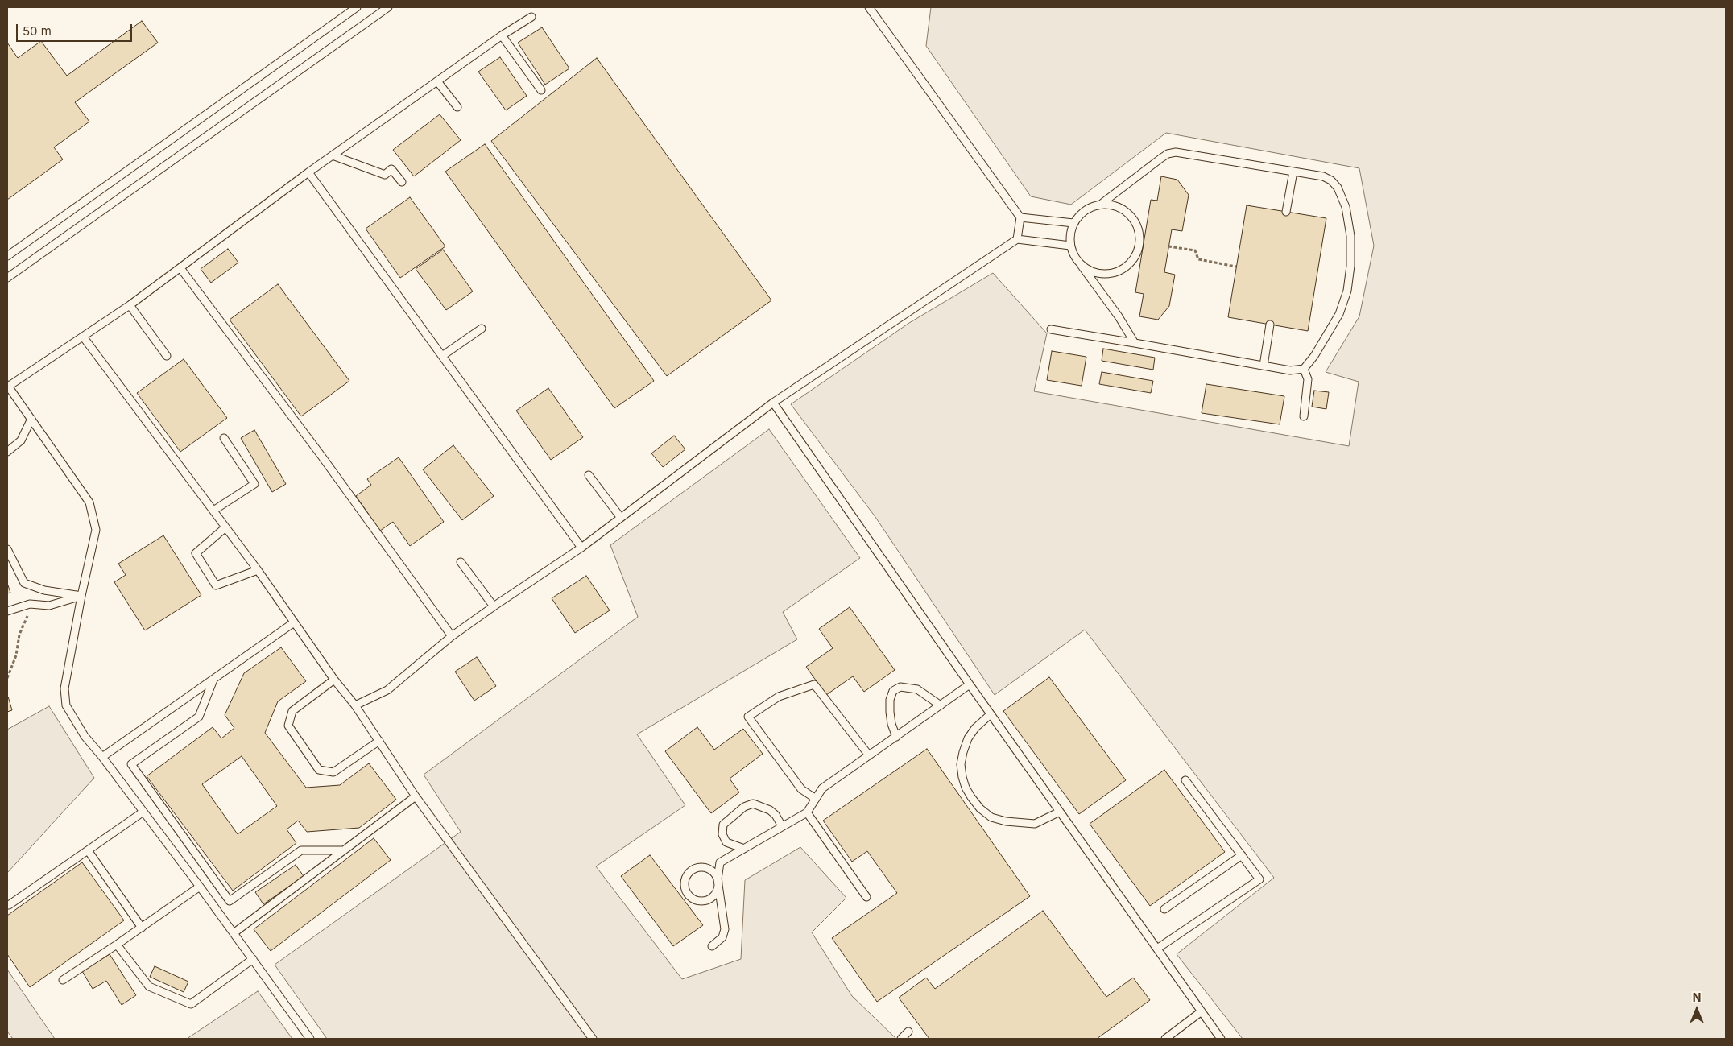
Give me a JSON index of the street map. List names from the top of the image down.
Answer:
{
  "scale_bar": "50 m",
  "north": "top"
}
